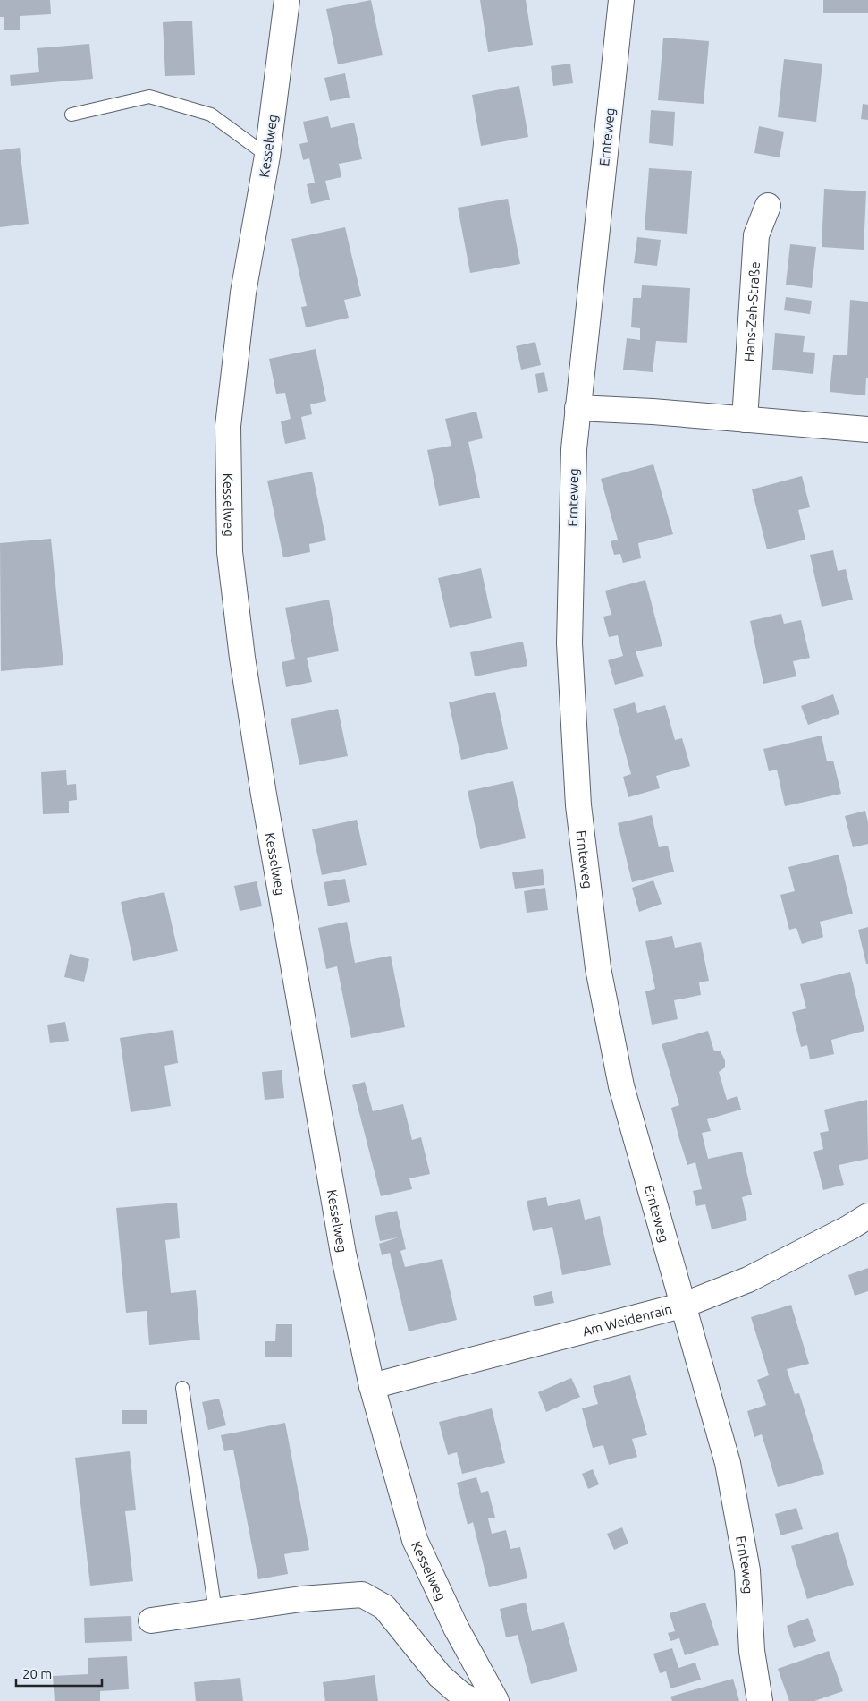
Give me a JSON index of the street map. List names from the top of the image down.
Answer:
{
  "streets": {
    "street": [
      "Ernteweg",
      "Kesselweg",
      "Hans-Zeh-Straße",
      "Am Weidenrain"
    ]
  },
  "crossings": [
    ["Ernteweg", "Am Weidenrain"],
    ["Kesselweg", "Am Weidenrain"]
  ],
  "scale_bar": "20 m"
}
